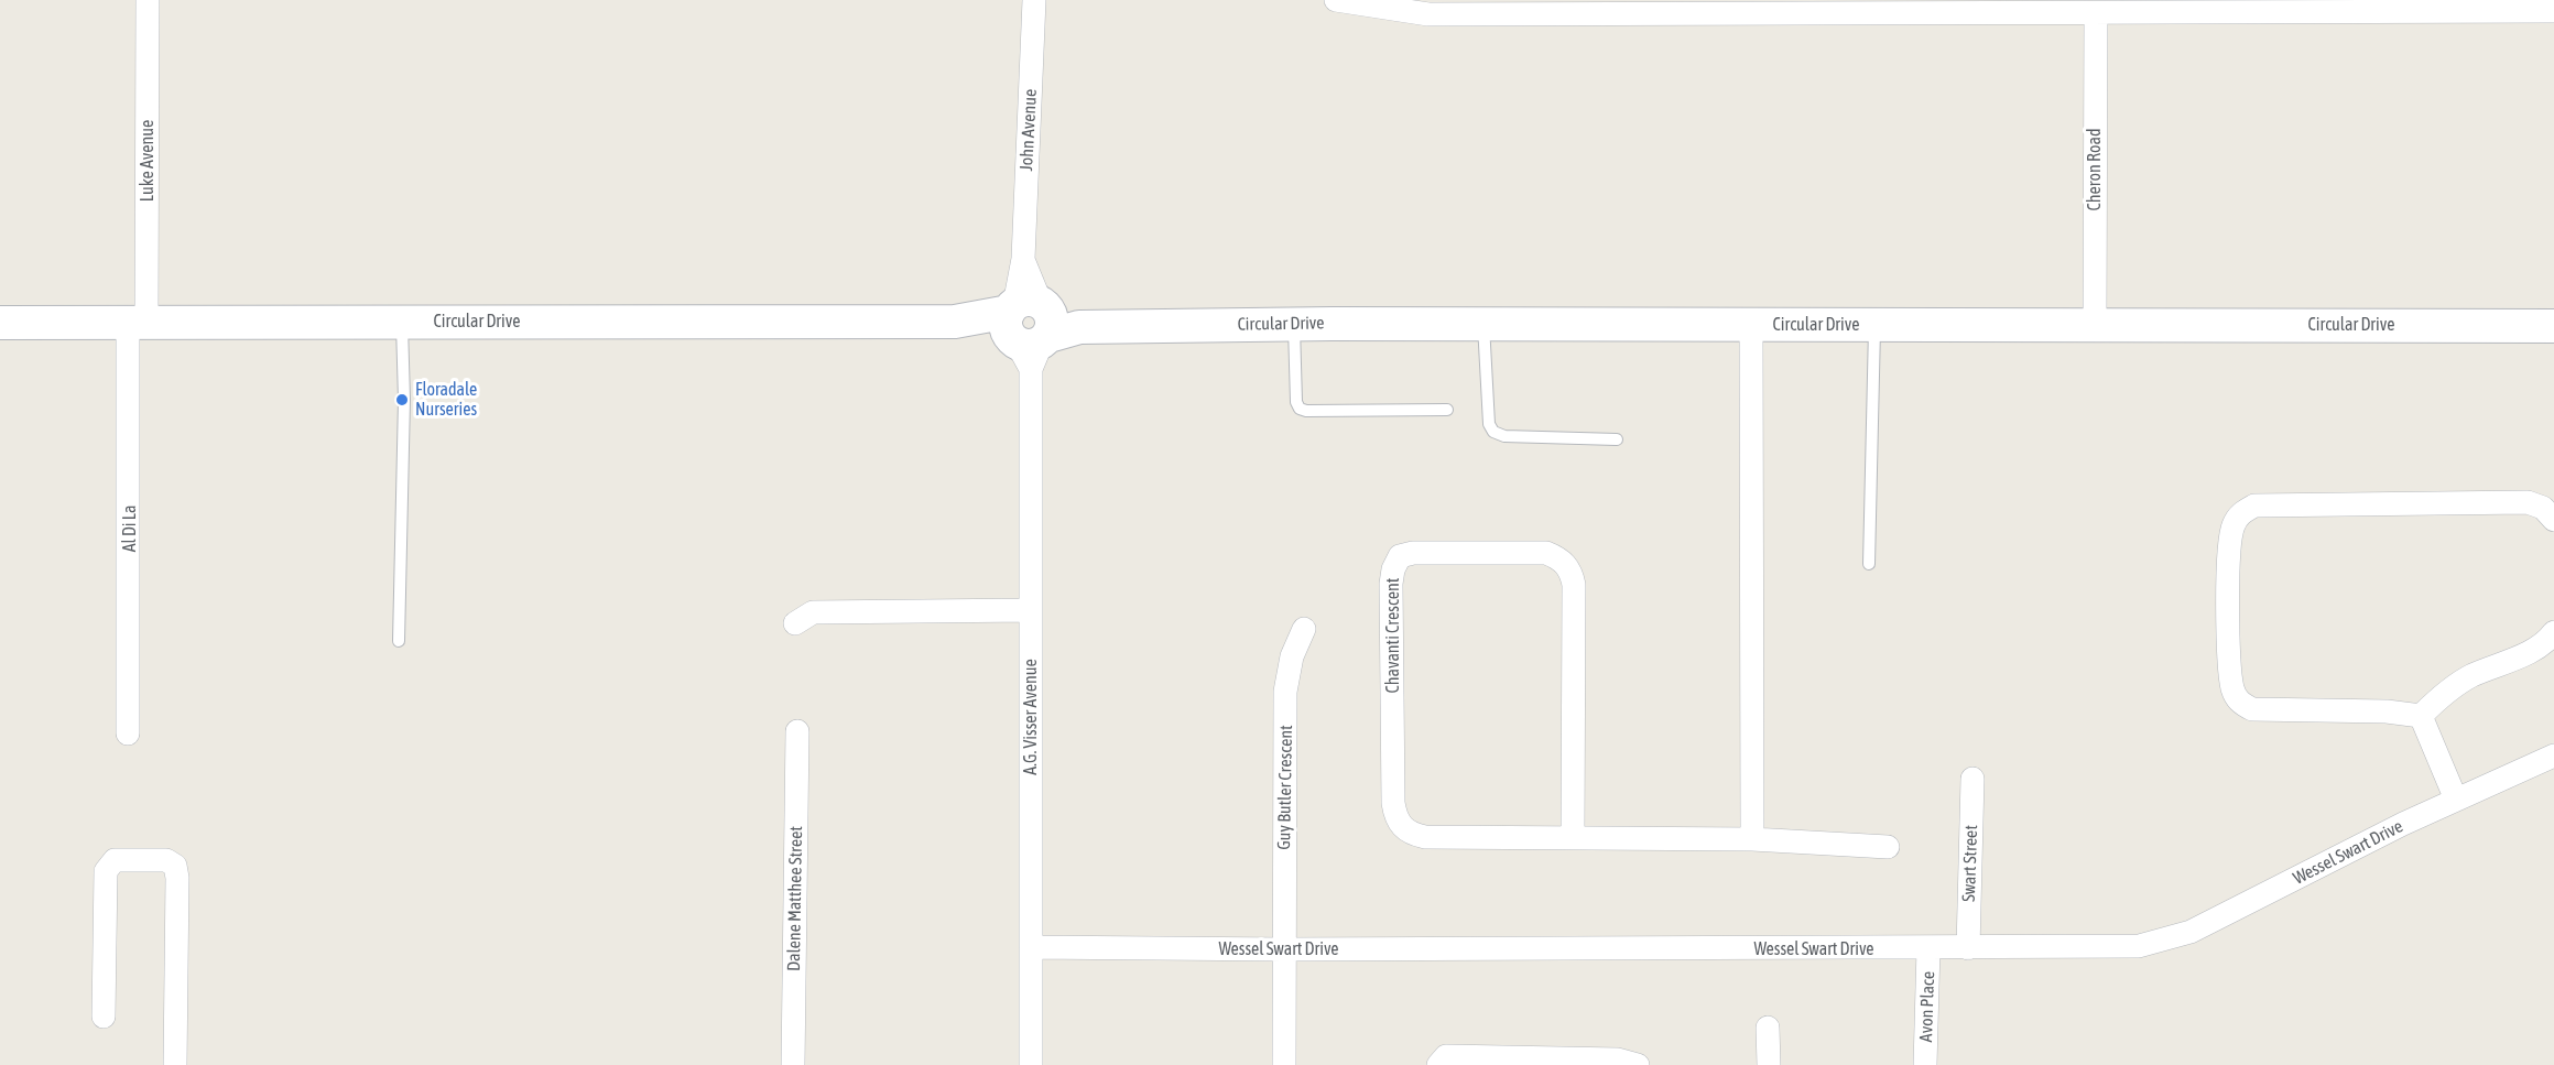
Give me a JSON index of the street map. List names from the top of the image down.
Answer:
{
  "streets": {
    "street": [
      "John Avenue",
      "Luke Avenue",
      "Cheron Road",
      "Circular Drive",
      "Al Di La",
      "Chavanti Crescent",
      "A.G. Visser Avenue",
      "Guy Butler Crescent",
      "Wessel Swart Drive",
      "Swart Street",
      "Dalene Matthee Street",
      "Avon Place"
    ]
  },
  "crossings": [
    ["John Avenue", "Circular Drive"],
    ["John Avenue", "A.G. Visser Avenue"],
    ["Luke Avenue", "Circular Drive"],
    ["Luke Avenue", "Al Di La"],
    ["Cheron Road", "Circular Drive"],
    ["Circular Drive", "Al Di La"],
    ["Circular Drive", "A.G. Visser Avenue"],
    ["A.G. Visser Avenue", "Wessel Swart Drive"],
    ["Guy Butler Crescent", "Wessel Swart Drive"],
    ["Wessel Swart Drive", "Swart Street"],
    ["Wessel Swart Drive", "Avon Place"]
  ],
  "places": ["Floradale Nurseries"]
}
